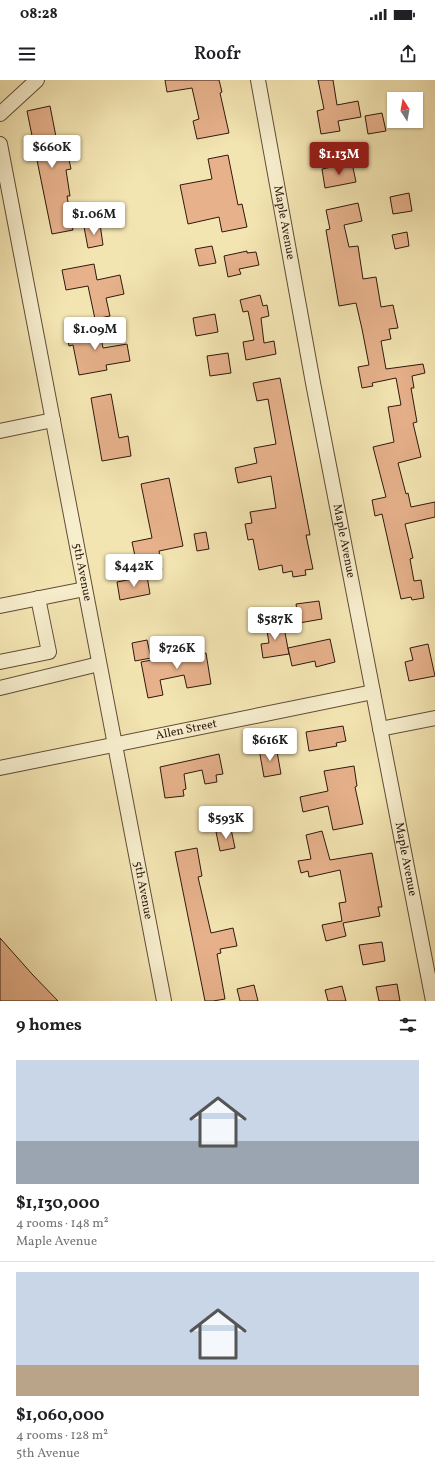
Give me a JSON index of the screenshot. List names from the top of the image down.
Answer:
{
  "streets": {
    "street": ["Maple Avenue", "5th Avenue", "Allen Street"]
  },
  "crossings": [
    ["Maple Avenue", "Allen Street"],
    ["5th Avenue", "Allen Street"]
  ],
  "north": "top",
  "page": {
    "status": "08:28",
    "header": "Roofr",
    "price": [
      "$660K",
      "$1.13M",
      "$1.06M",
      "$1.09M",
      "$442K",
      "$587K",
      "$726K",
      "$616K",
      "$593K"
    ],
    "heading": "9 homes",
    "list": [
      {
        "name": "$1,130,000",
        "note": "4 rooms · 148 m² · Maple Avenue"
      },
      {
        "name": "$1,060,000",
        "note": "4 rooms · 128 m² · 5th Avenue"
      }
    ]
  }
}
